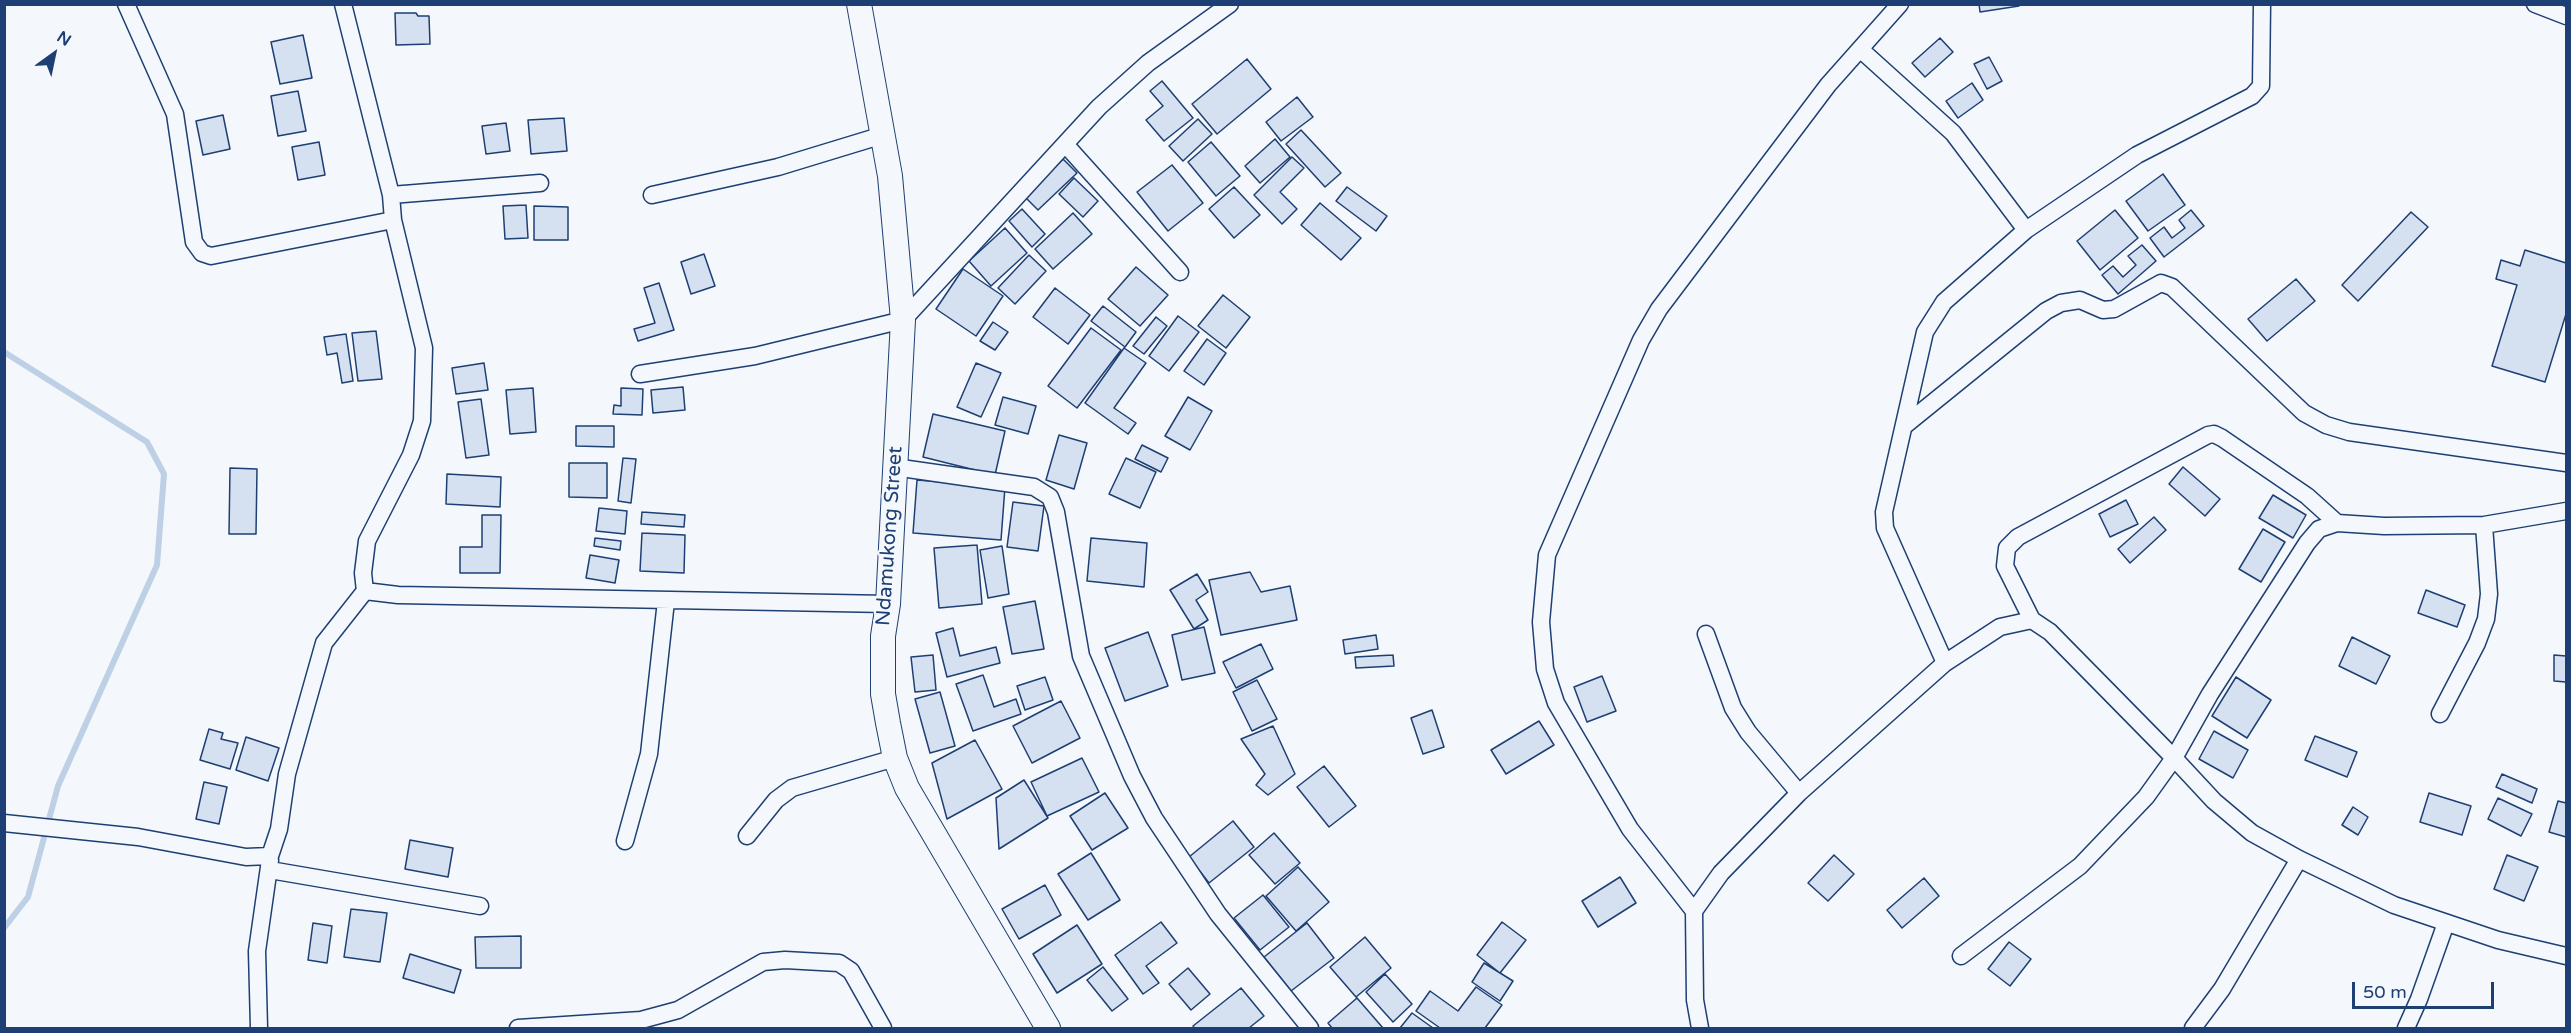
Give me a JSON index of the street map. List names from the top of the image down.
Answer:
{
  "streets": {
    "main road": ["Ndamukong Street"]
  },
  "scale_bar": "50 m",
  "north": "top right"
}
